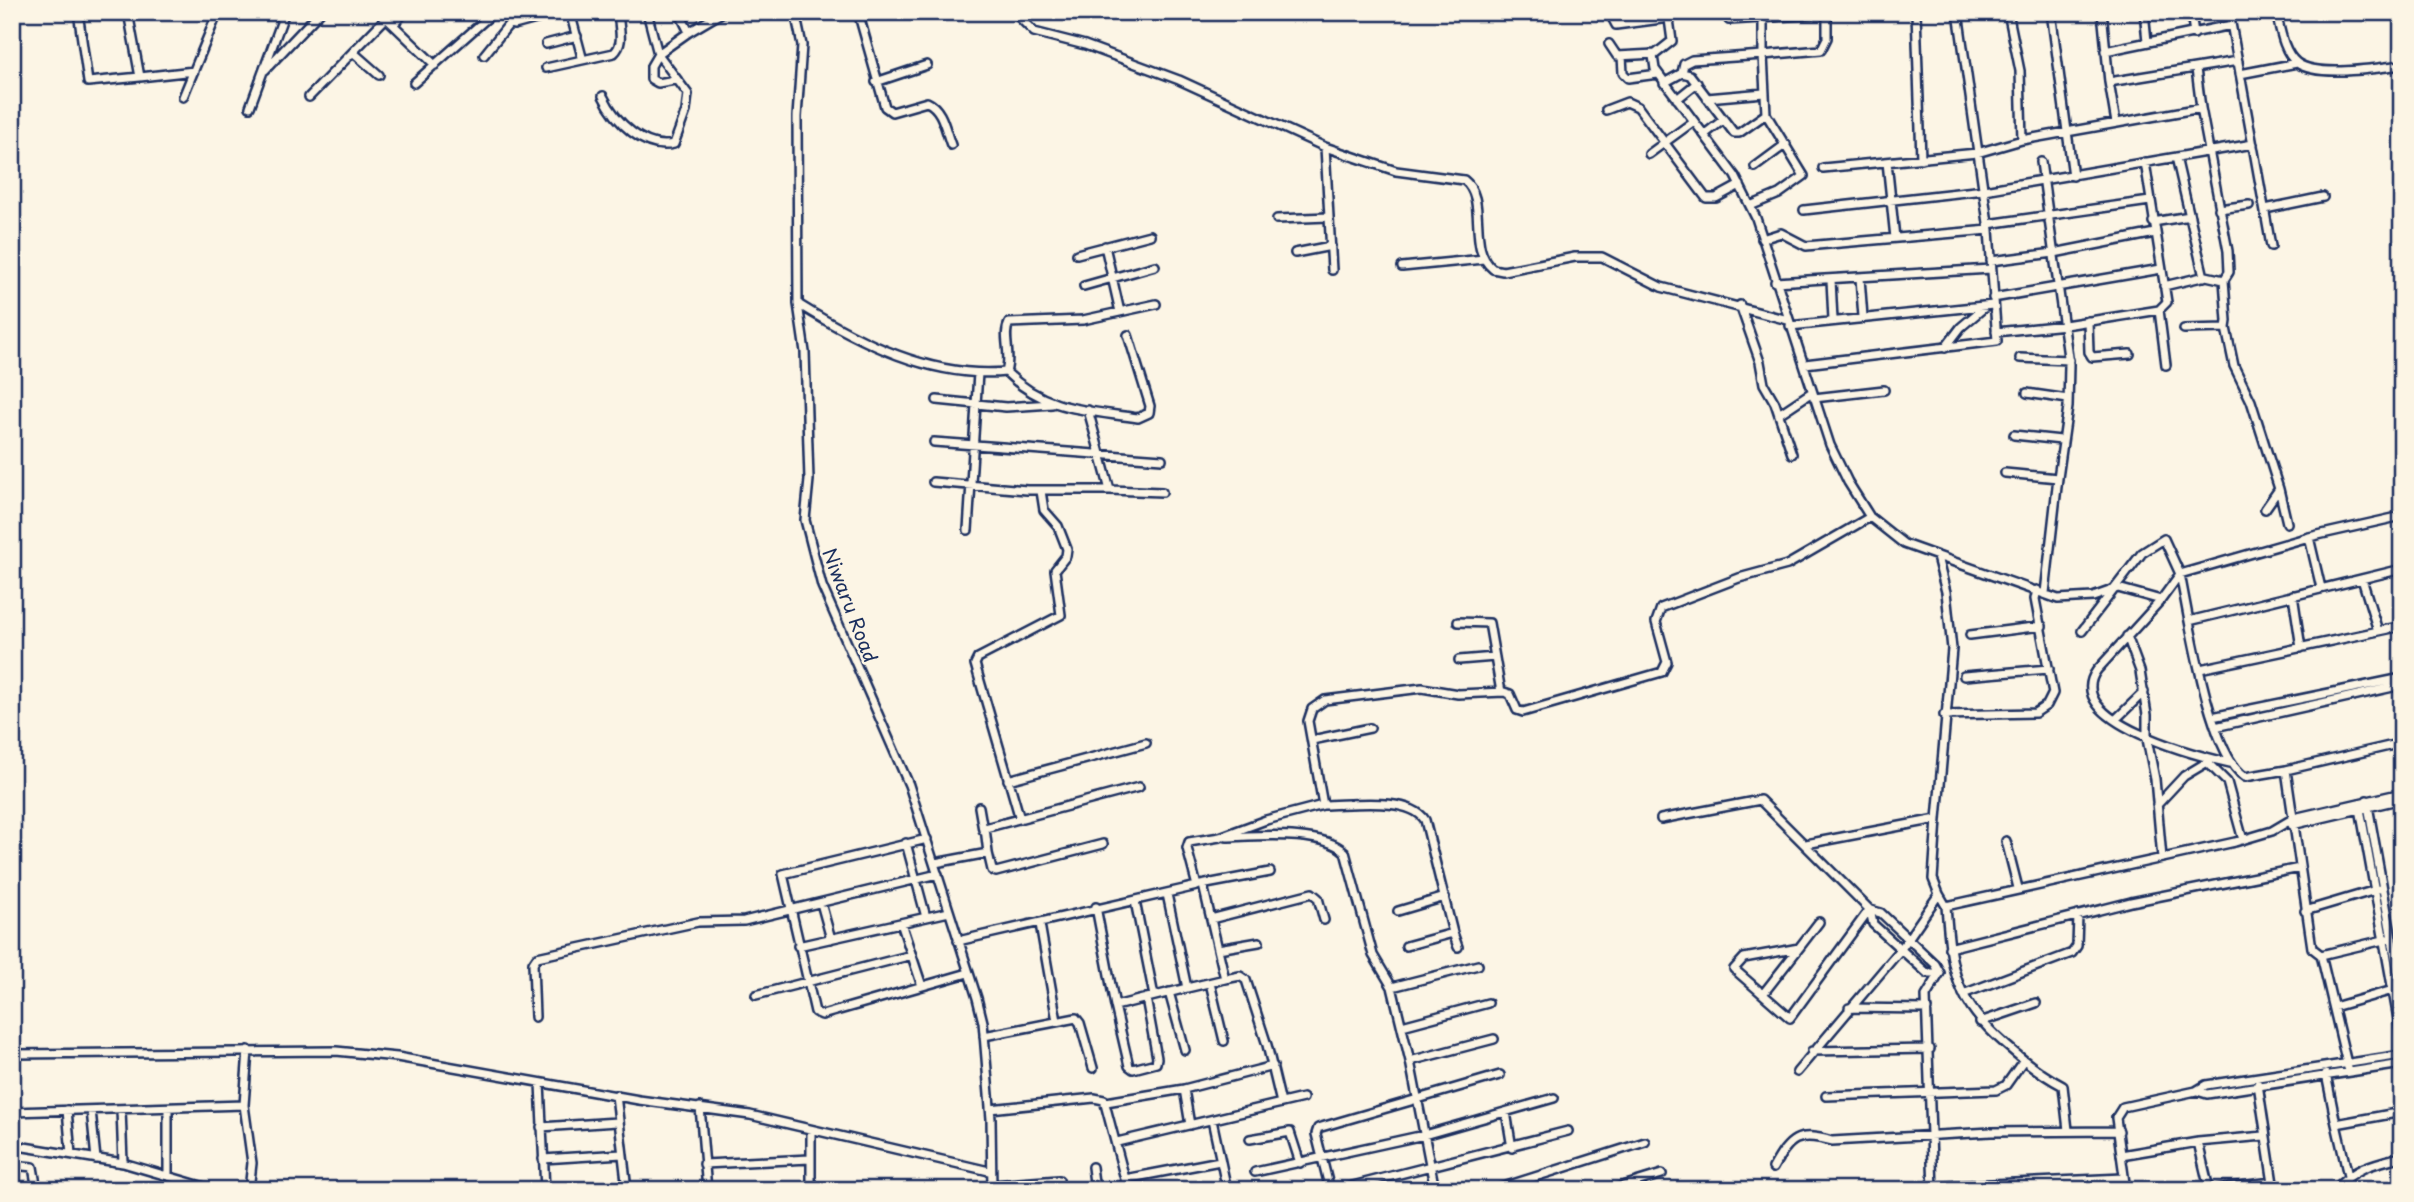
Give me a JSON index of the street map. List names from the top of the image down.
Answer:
{
  "streets": {
    "street": ["Niwaru Road"]
  }
}
